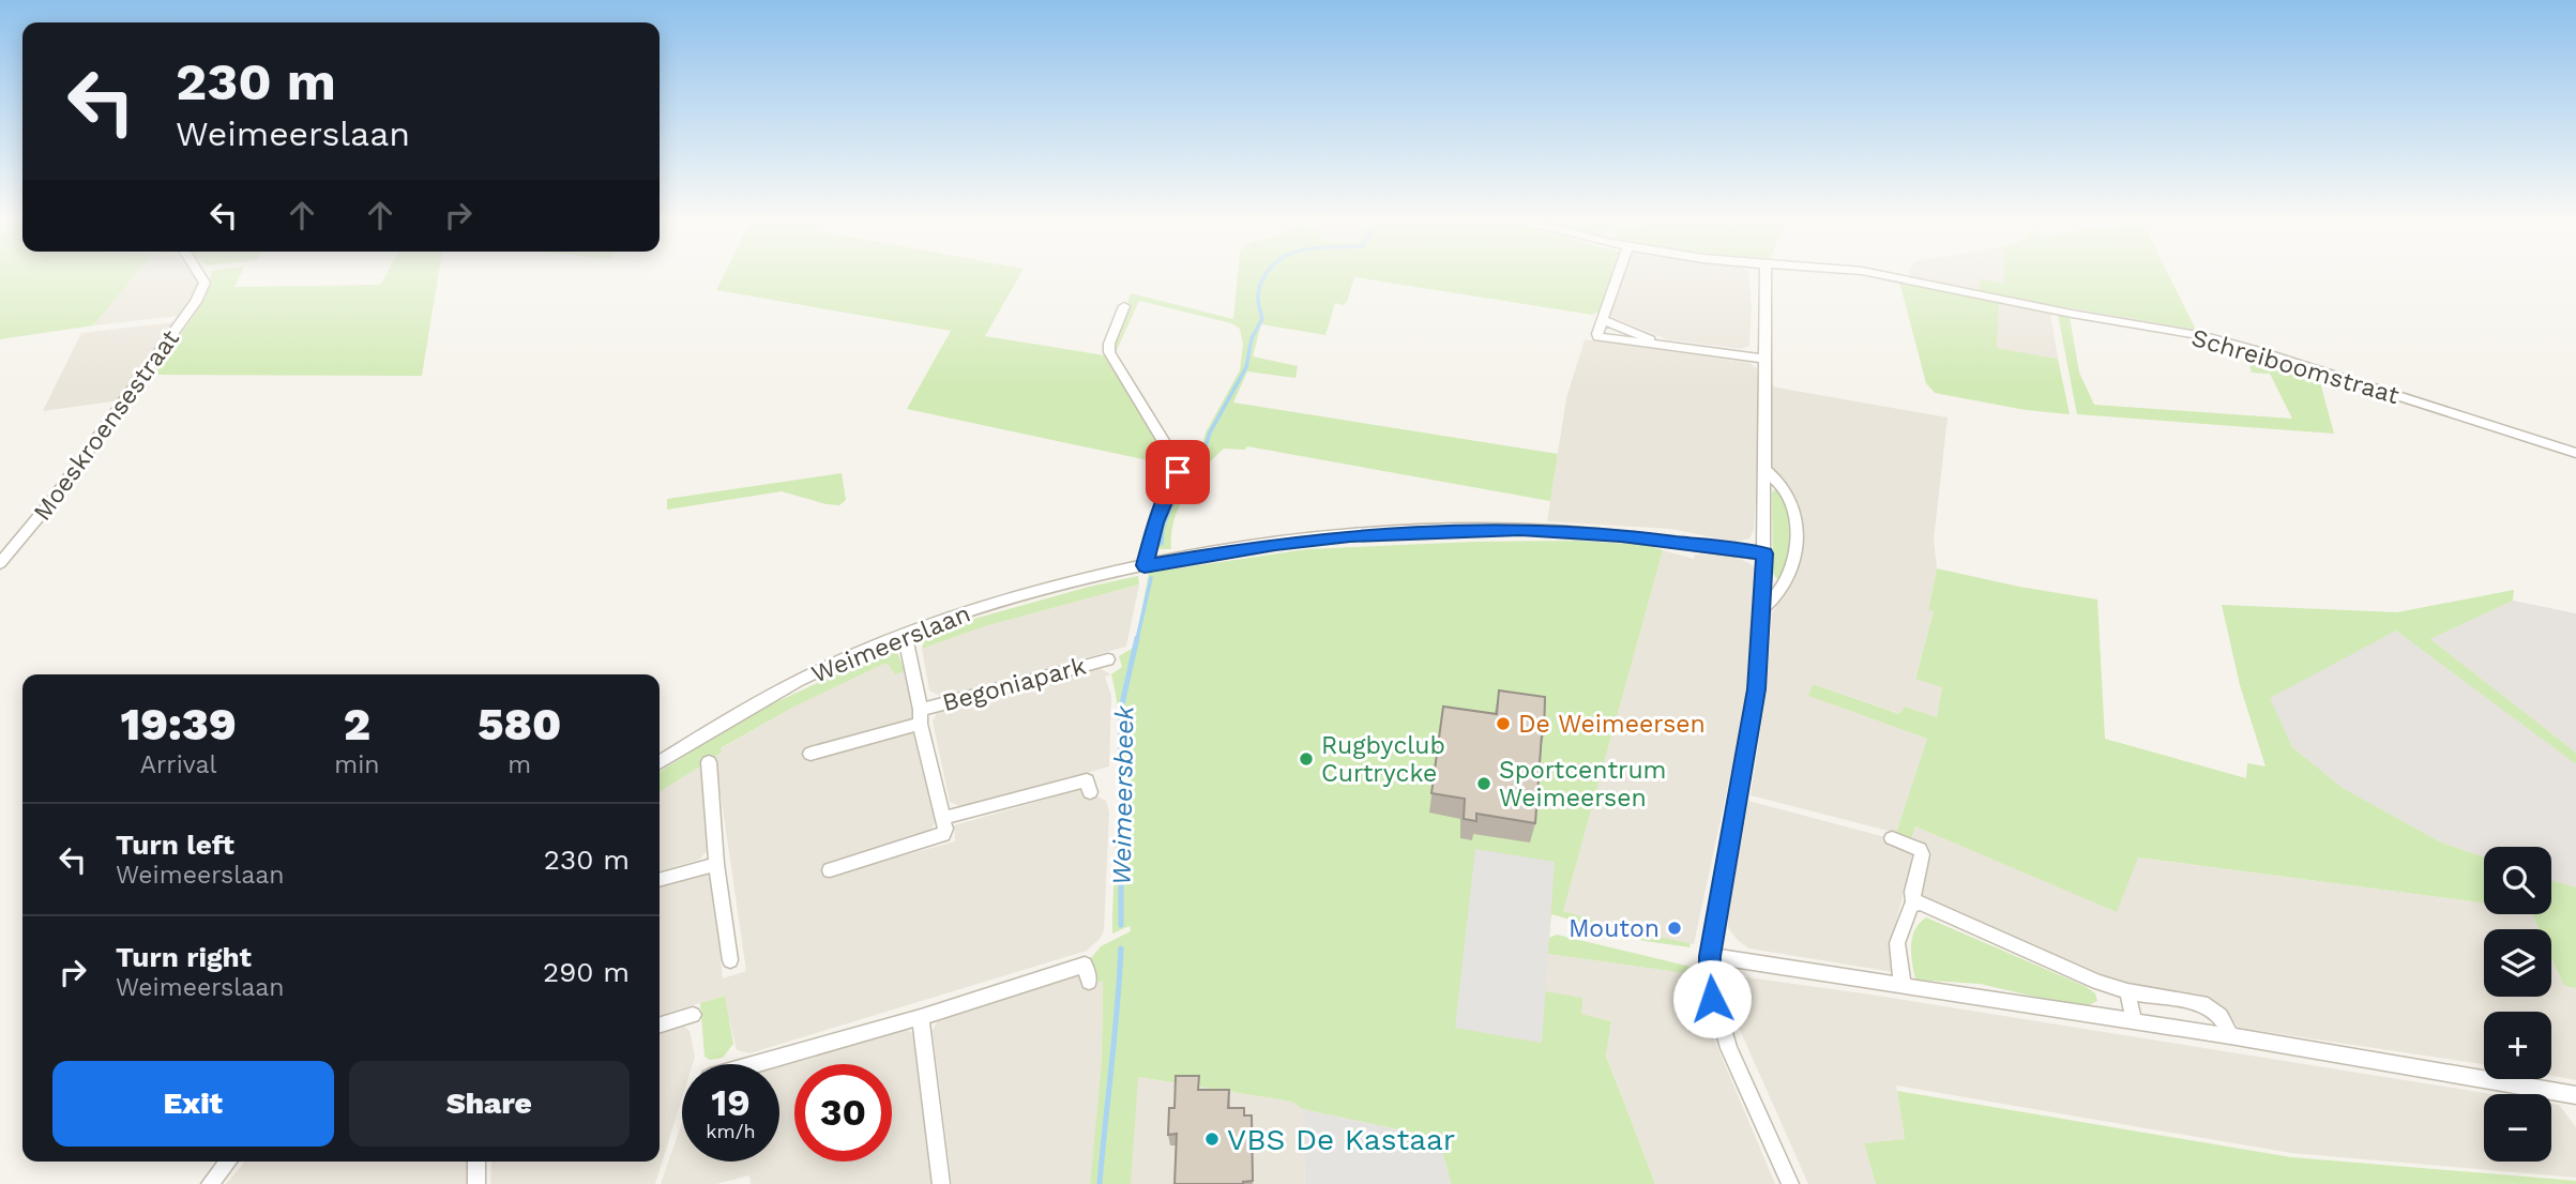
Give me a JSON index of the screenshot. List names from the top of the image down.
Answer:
{
  "streets": {
    "street": [
      "Schreiboomstraat",
      "Moeskroensestraat",
      "Weimeerslaan",
      "Begoniapark"
    ]
  },
  "crossings": [
    ["Weimeerslaan", "Begoniapark"]
  ],
  "water": ["Weimeersbeek"],
  "places": [
    "De Weimeersen",
    "Rugbyclub Curtrycke",
    "Sportcentrum Weimeersen",
    "Mouton",
    "VBS De Kastaar"
  ],
  "page": {
    "turn": ["230 m", "Weimeerslaan"],
    "eta": [
      "19:39",
      "Arrival",
      "2",
      "min",
      "580",
      "m"
    ],
    "list": [
      {
        "name": "Turn left",
        "note": "Weimeerslaan",
        "value": "230 m"
      },
      {
        "name": "Turn right",
        "note": "Weimeerslaan",
        "value": "290 m"
      }
    ],
    "map_buttons": ["+", "−"],
    "buttons": ["Exit", "Share"],
    "speed": "19 km/h",
    "limit": "30"
  }
}
